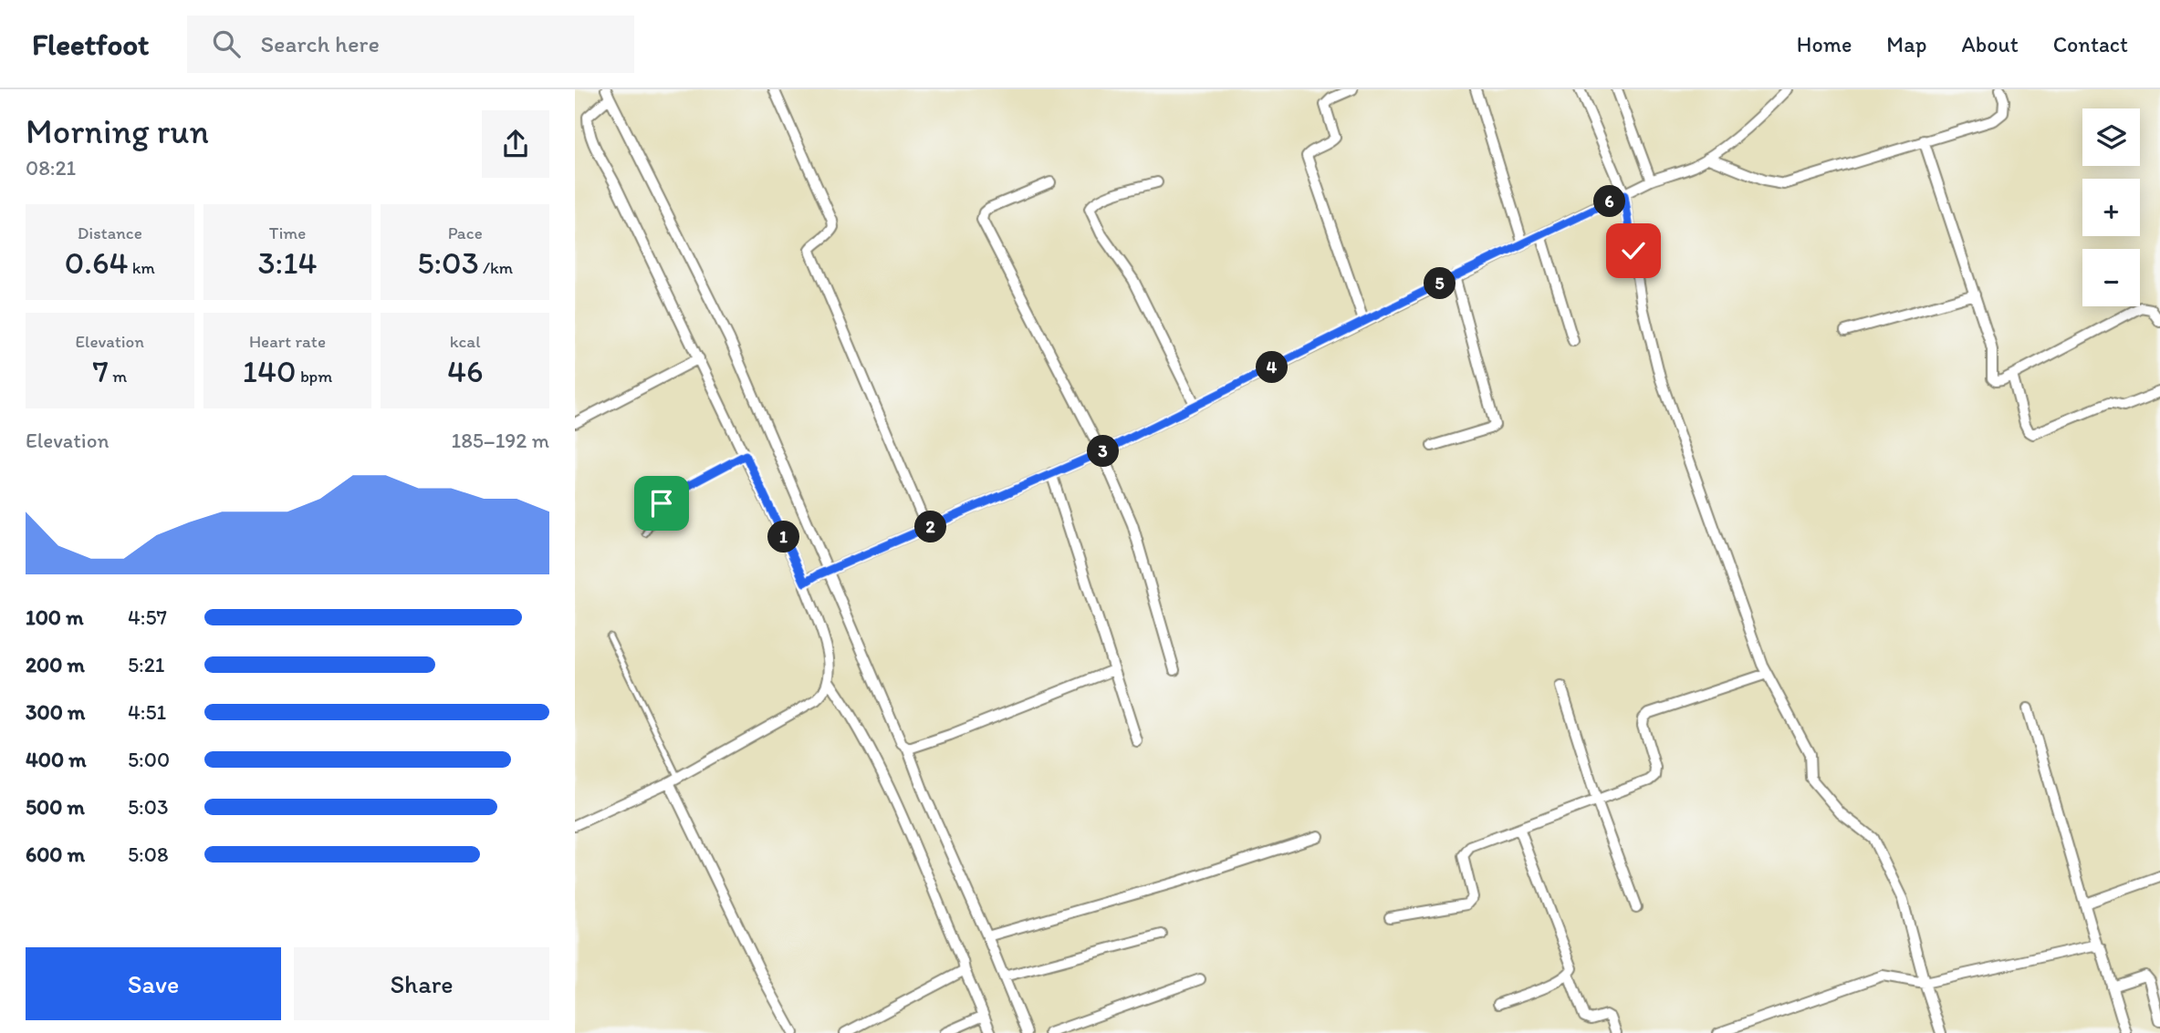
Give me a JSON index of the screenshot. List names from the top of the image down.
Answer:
{
  "page": {
    "header": "Fleetfoot",
    "search": "Search here",
    "nav": [
      "Home",
      "Map",
      "About",
      "Contact"
    ],
    "heading": ["Morning run", "08:21"],
    "map_buttons": ["+", "−"],
    "pins": [
      "6",
      "5",
      "4",
      "3",
      "2",
      "1"
    ],
    "stats": [
      ["Distance", "0.64 km"],
      ["Time", "3:14"],
      ["Pace", "5:03 /km"],
      ["Elevation", "7 m"],
      ["Heart rate", "140 bpm"],
      ["kcal", "46"]
    ],
    "chart": ["Elevation", "185–192 m"],
    "list": [
      {
        "name": "100 m",
        "note": "4:57"
      },
      {
        "name": "200 m",
        "note": "5:21"
      },
      {
        "name": "300 m",
        "note": "4:51"
      },
      {
        "name": "400 m",
        "note": "5:00"
      },
      {
        "name": "500 m",
        "note": "5:03"
      },
      {
        "name": "600 m",
        "note": "5:08"
      }
    ],
    "buttons": ["Save", "Share"]
  }
}
